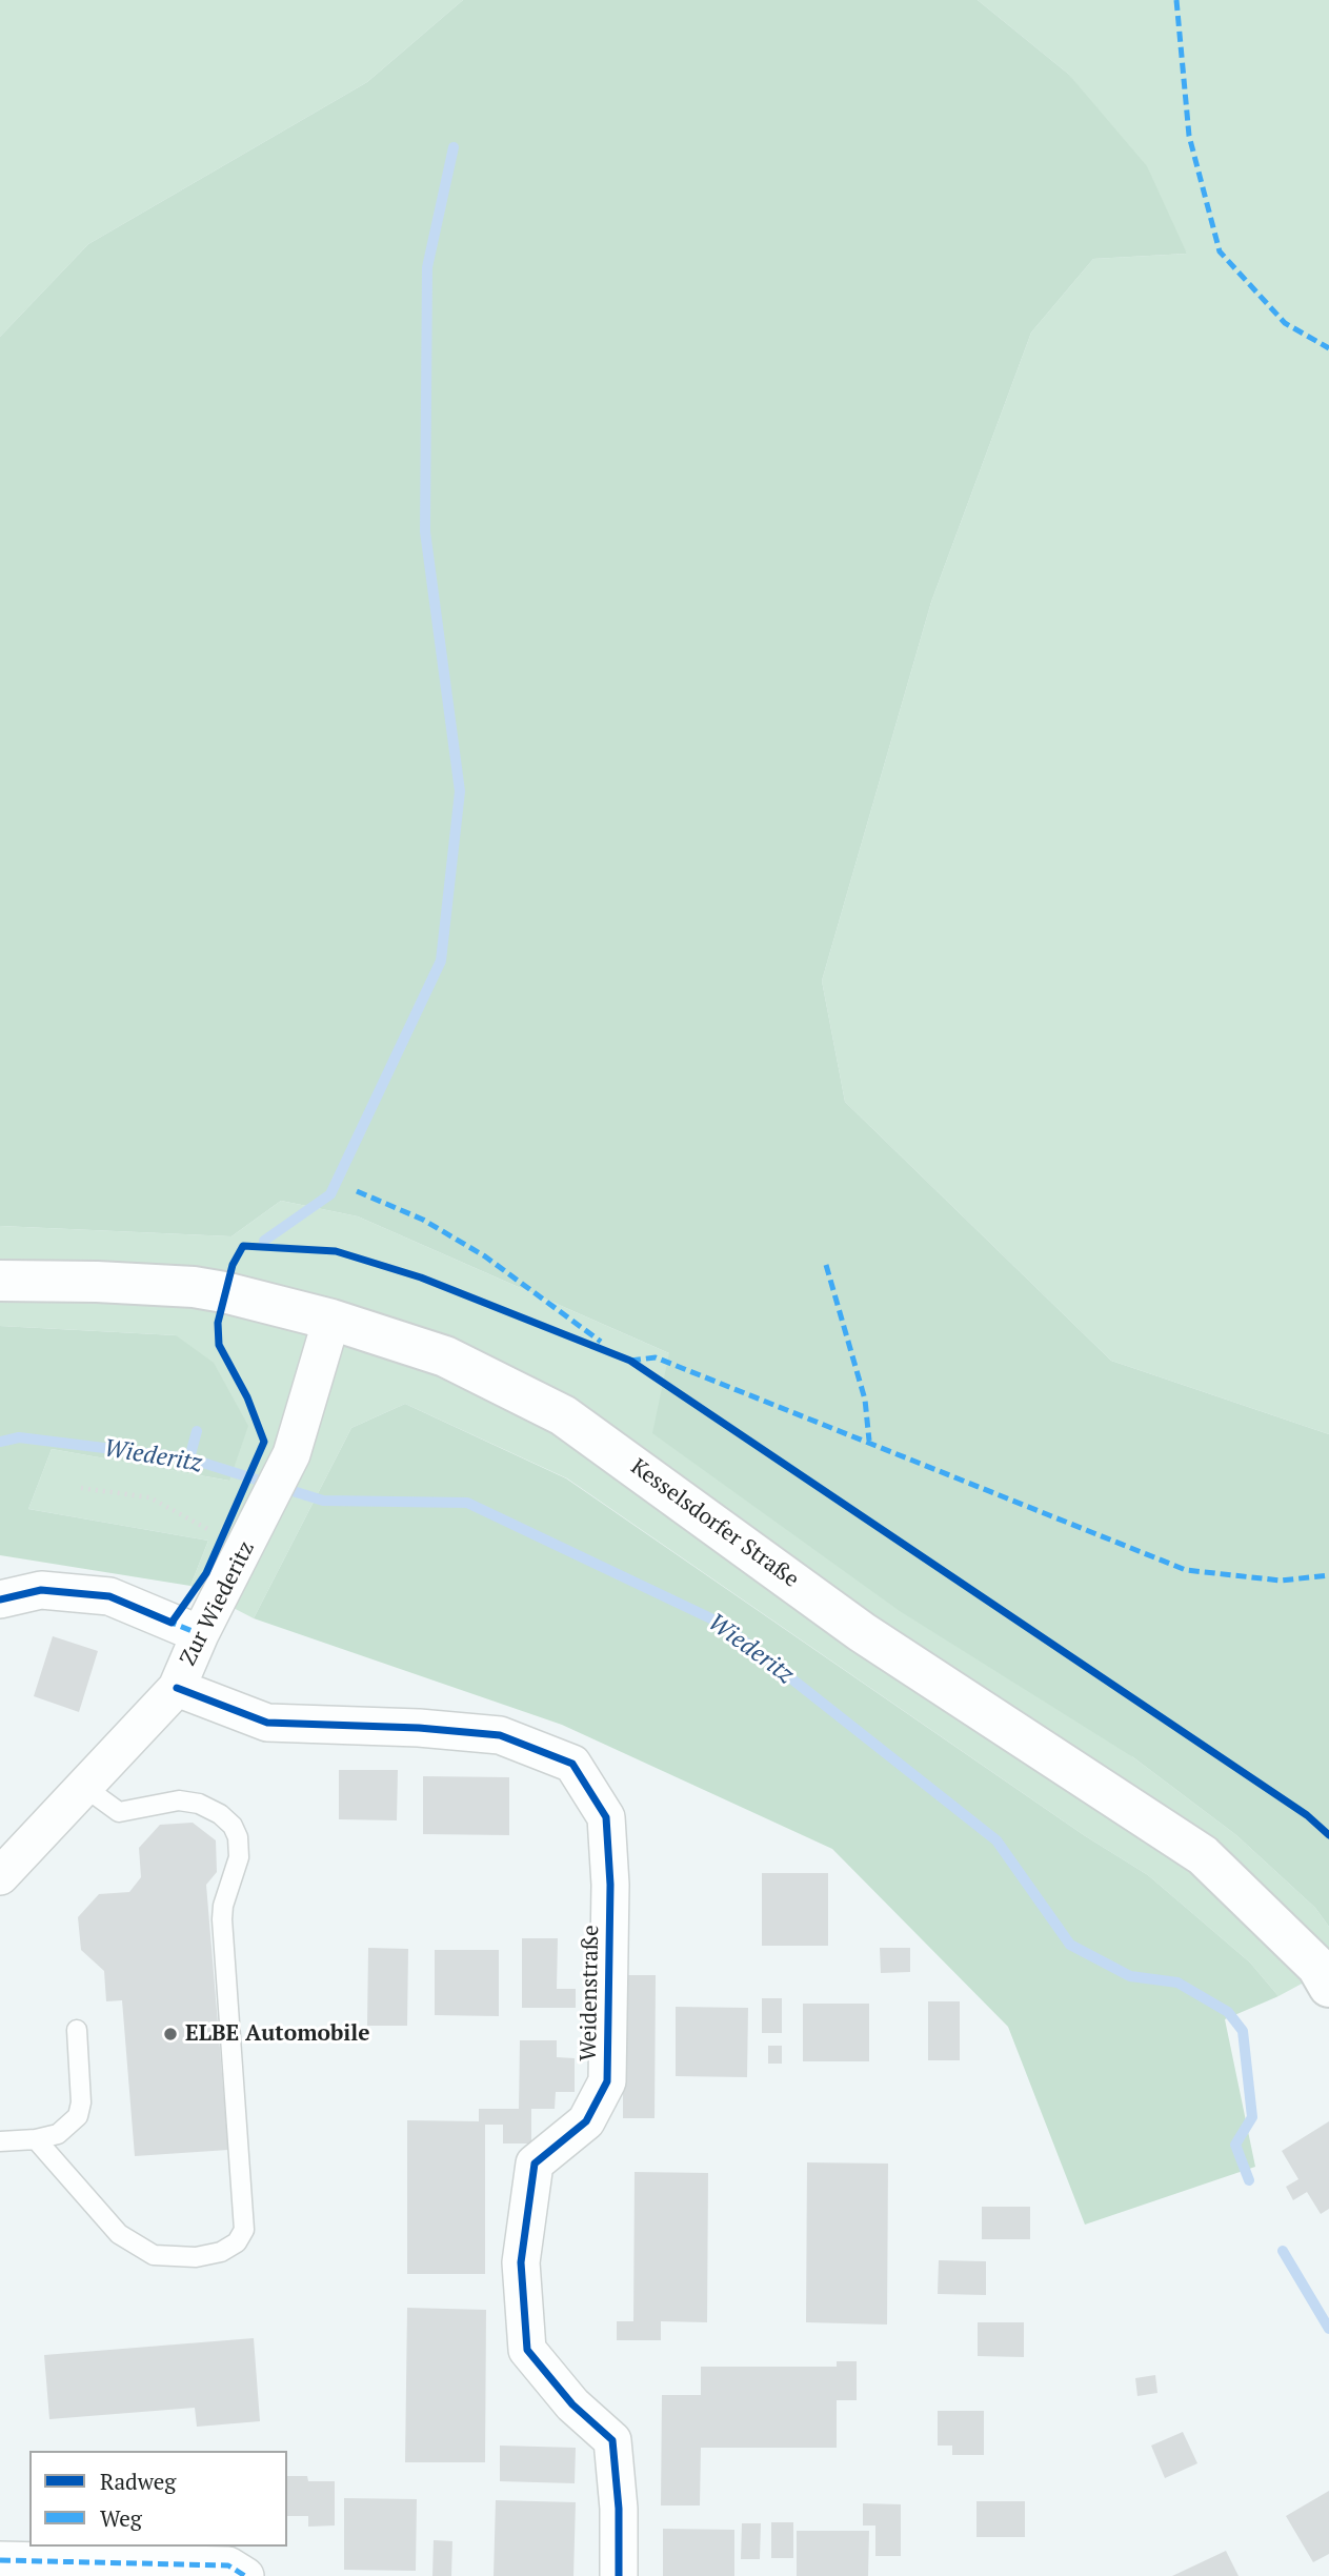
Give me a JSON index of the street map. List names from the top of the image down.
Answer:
{
  "streets": {
    "main road": ["Kesselsdorfer Straße"],
    "street": ["Zur Wiederitz", "Weidenstraße"]
  },
  "crossings": [
    ["Kesselsdorfer Straße", "Zur Wiederitz"],
    ["Zur Wiederitz", "Weidenstraße"]
  ],
  "water": ["Wiederitz"],
  "places": ["ELBE Automobile"],
  "legend": ["Radweg", "Weg"]
}
